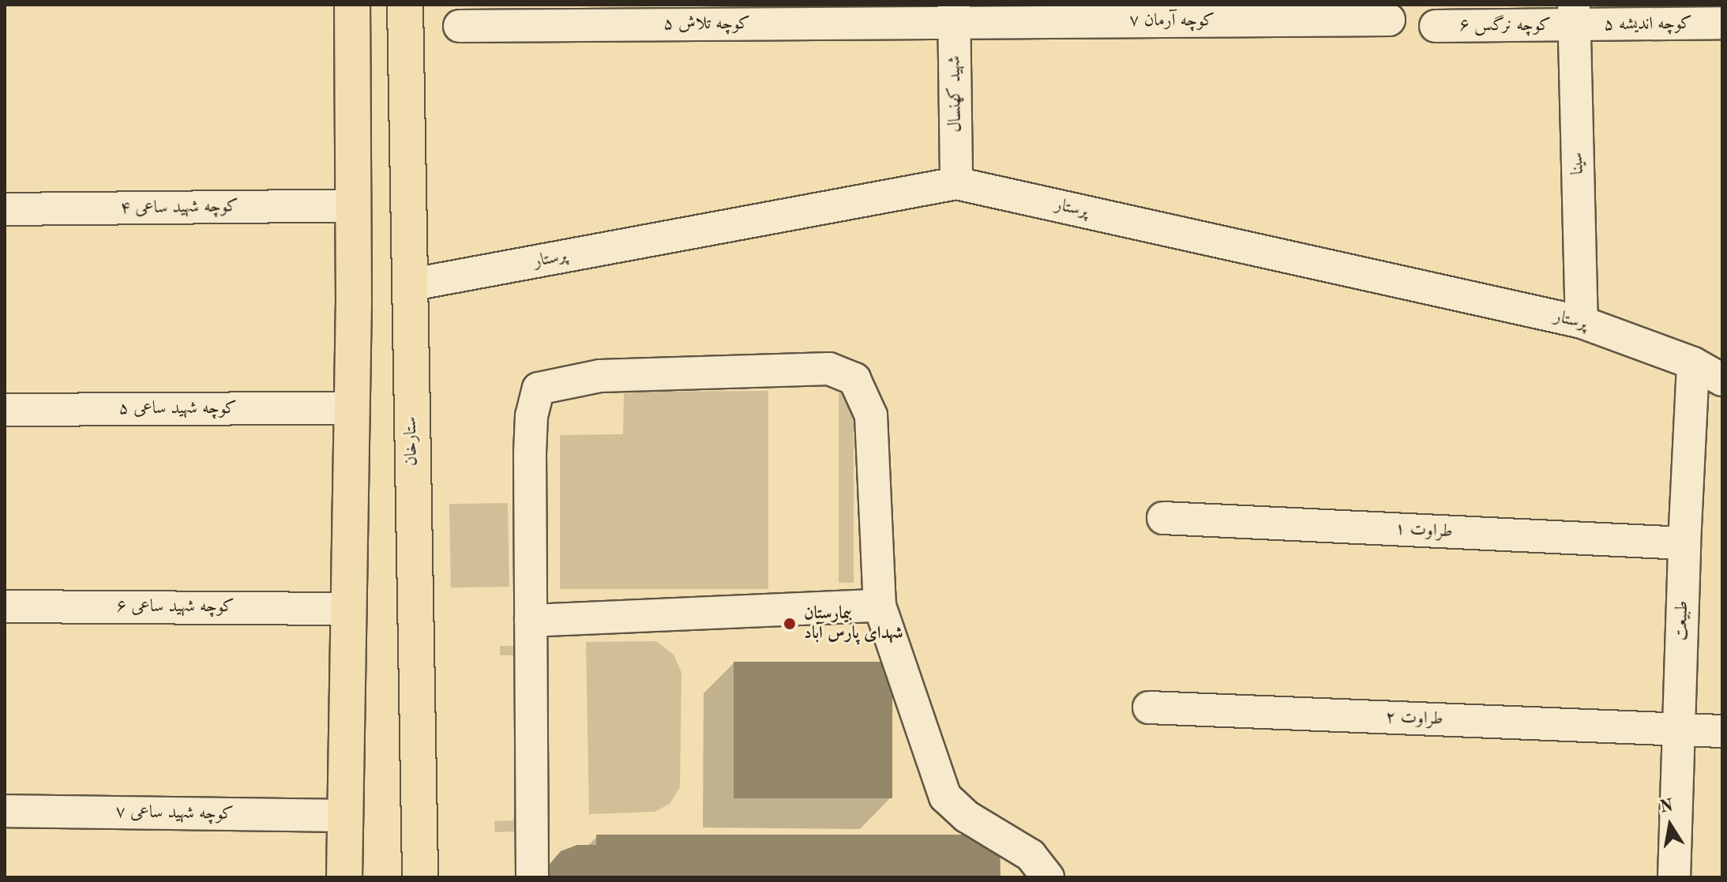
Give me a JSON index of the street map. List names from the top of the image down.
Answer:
{
  "streets": {
    "main road": ["ستارخان"],
    "street": [
      "کوچه آرمان ۷",
      "کوچه تلاش ۵",
      "کوچه اندیشه ۵",
      "کوچه نرگس ۶",
      "شهید کهنسال",
      "سینا",
      "کوچه شهید ساعی ۴",
      "پرستار",
      "کوچه شهید ساعی ۵",
      "طراوت ۱",
      "کوچه شهید ساعی ۶",
      "طبیعت",
      "طراوت ۲",
      "کوچه شهید ساعی ۷"
    ]
  },
  "crossings": [
    ["کوچه آرمان ۷", "کوچه تلاش ۵"],
    ["کوچه آرمان ۷", "شهید کهنسال"],
    ["کوچه تلاش ۵", "شهید کهنسال"],
    ["کوچه اندیشه ۵", "کوچه نرگس ۶"],
    ["کوچه اندیشه ۵", "سینا"],
    ["کوچه نرگس ۶", "سینا"],
    ["شهید کهنسال", "پرستار"],
    ["سینا", "پرستار"],
    ["پرستار", "ستارخان"],
    ["پرستار", "طبیعت"],
    ["طراوت ۱", "طبیعت"],
    ["طبیعت", "طراوت ۲"]
  ],
  "places": ["بیمارستان شهدای پارس آباد"],
  "north": "top"
}
